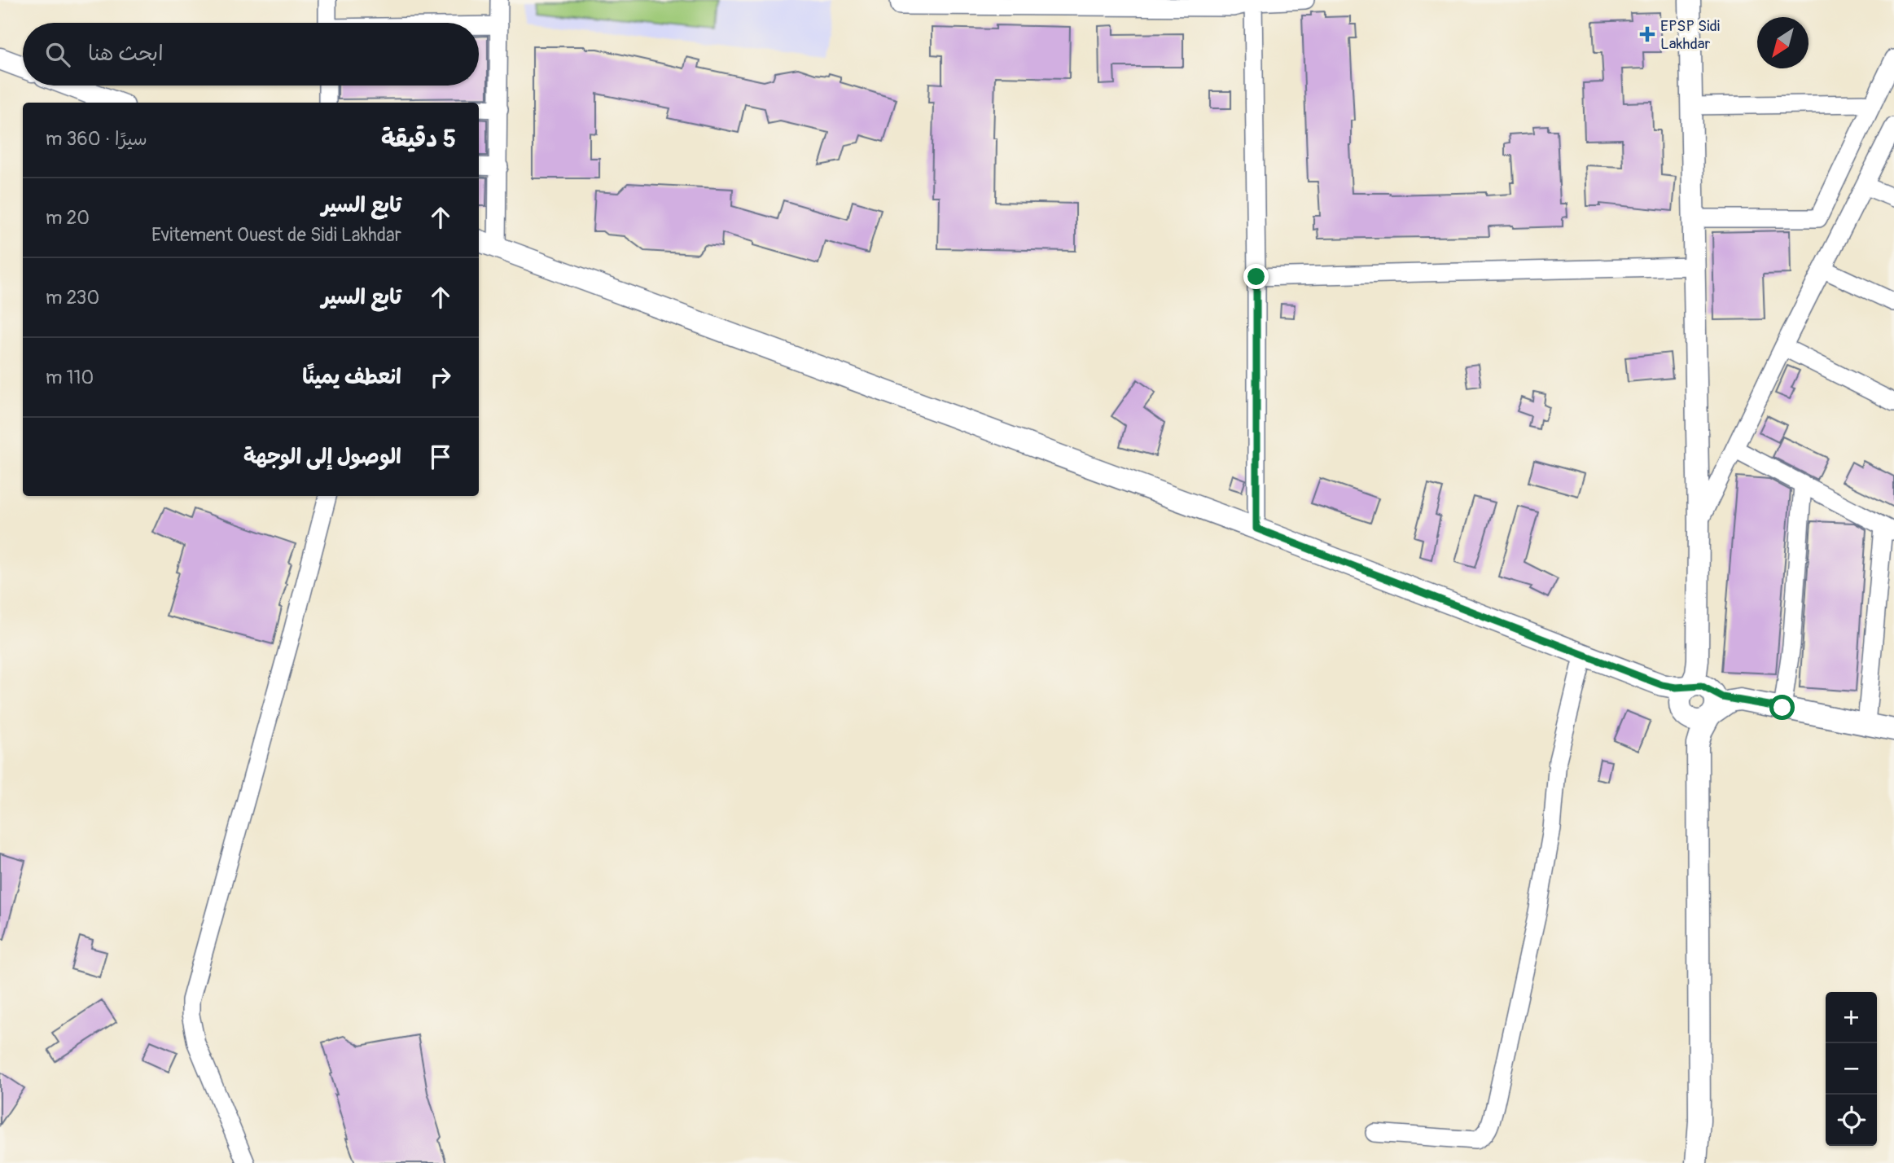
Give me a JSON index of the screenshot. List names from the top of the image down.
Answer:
{
  "places": {
    "health": ["EPSP Sidi Lakhdar"]
  },
  "north": "bottom left",
  "page": {
    "search": "ابحث هنا",
    "heading": ["5 دقيقة", "سيرًا · 360 m"],
    "list": [
      ["تابع السير", "Evitement Ouest de Sidi Lakhdar", "20 m"],
      ["تابع السير", "230 m"],
      ["انعطف يمينًا", "110 m"],
      "الوصول إلى الوجهة"
    ],
    "map_buttons": ["+", "−"]
  }
}
